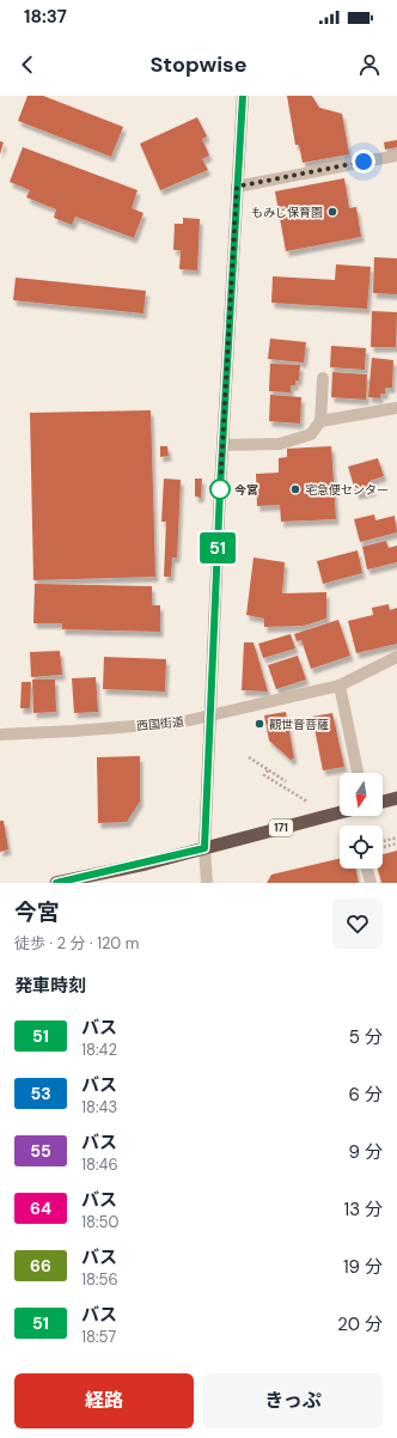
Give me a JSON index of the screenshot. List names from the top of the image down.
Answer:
{
  "streets": {
    "highway": ["171"],
    "street": ["西国街道"]
  },
  "places": [
    "もみじ保育園",
    "今宮",
    "宅急便センター",
    "觀世音菩薩"
  ],
  "lines": ["bus line 51"],
  "north": "bottom",
  "page": {
    "status": "18:37",
    "header": "Stopwise",
    "on_map": "51",
    "heading": [
      ["今宮", "徒歩 · 2 分 · 120 m"],
      "発車時刻"
    ],
    "list": [
      {
        "mark": "51",
        "name": "バス",
        "note": "18:42",
        "value": "5 分"
      },
      {
        "mark": "53",
        "name": "バス",
        "note": "18:43",
        "value": "6 分"
      },
      {
        "mark": "55",
        "name": "バス",
        "note": "18:46",
        "value": "9 分"
      },
      {
        "mark": "64",
        "name": "バス",
        "note": "18:50",
        "value": "13 分"
      },
      {
        "mark": "66",
        "name": "バス",
        "note": "18:56",
        "value": "19 分"
      },
      {
        "mark": "51",
        "name": "バス",
        "note": "18:57",
        "value": "20 分"
      }
    ],
    "buttons": ["経路", "きっぷ"]
  }
}
